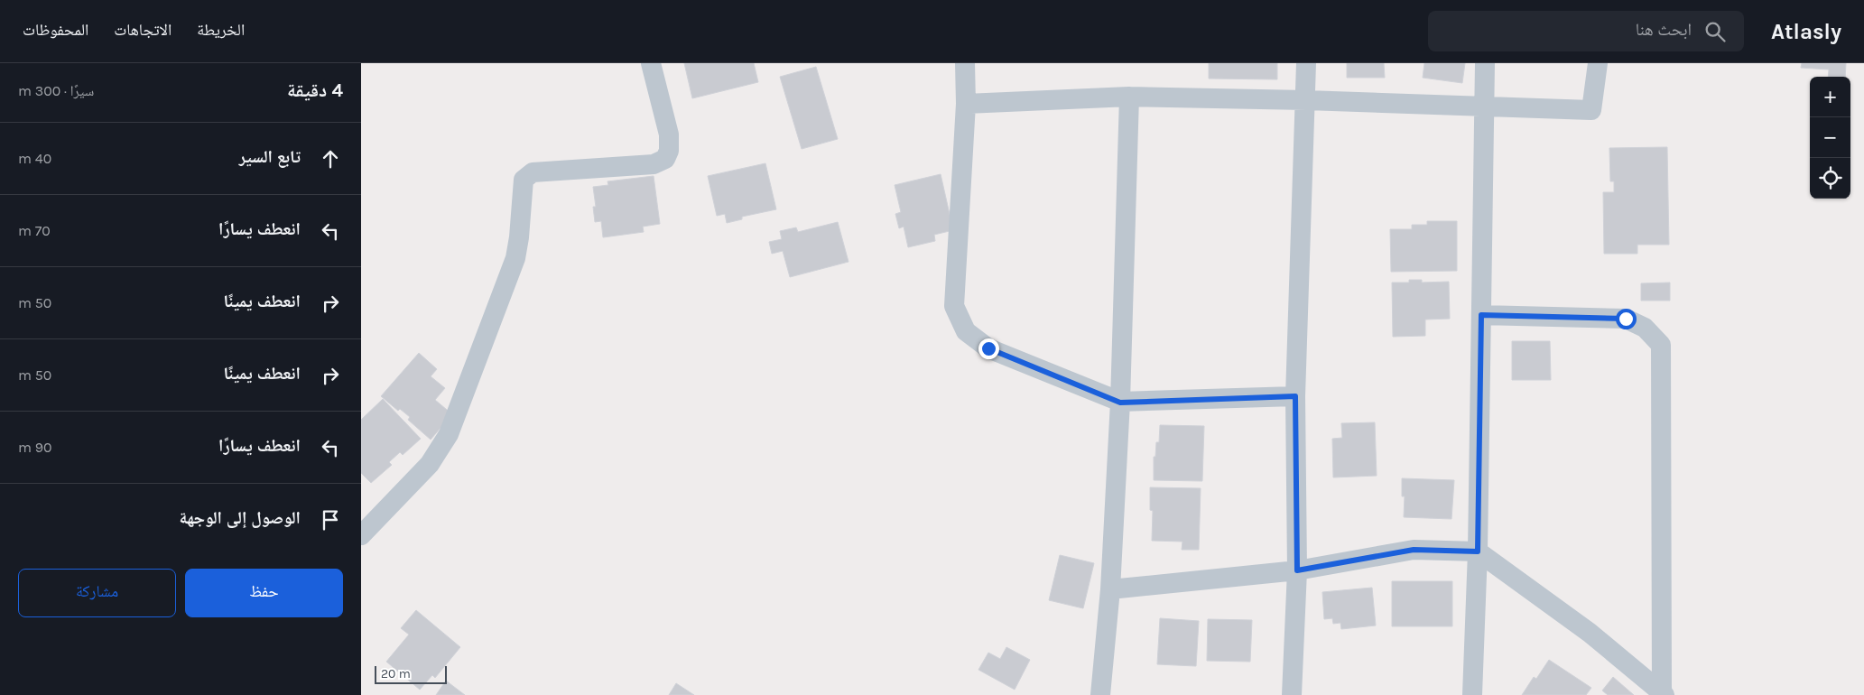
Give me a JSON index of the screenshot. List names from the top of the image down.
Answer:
{
  "scale_bar": "20 m",
  "page": {
    "header": "Atlasly",
    "search": "ابحث هنا",
    "nav": ["الخريطة", "الاتجاهات", "المحفوظات"],
    "heading": ["4 دقيقة", "سيرًا · 300 m"],
    "map_buttons": ["+", "−"],
    "list": [
      ["تابع السير", "40 m"],
      ["انعطف يسارًا", "70 m"],
      ["انعطف يمينًا", "50 m"],
      ["انعطف يمينًا", "50 m"],
      ["انعطف يسارًا", "90 m"],
      "الوصول إلى الوجهة"
    ],
    "buttons": ["حفظ", "مشاركة"],
    "scale": "20 m"
  }
}
